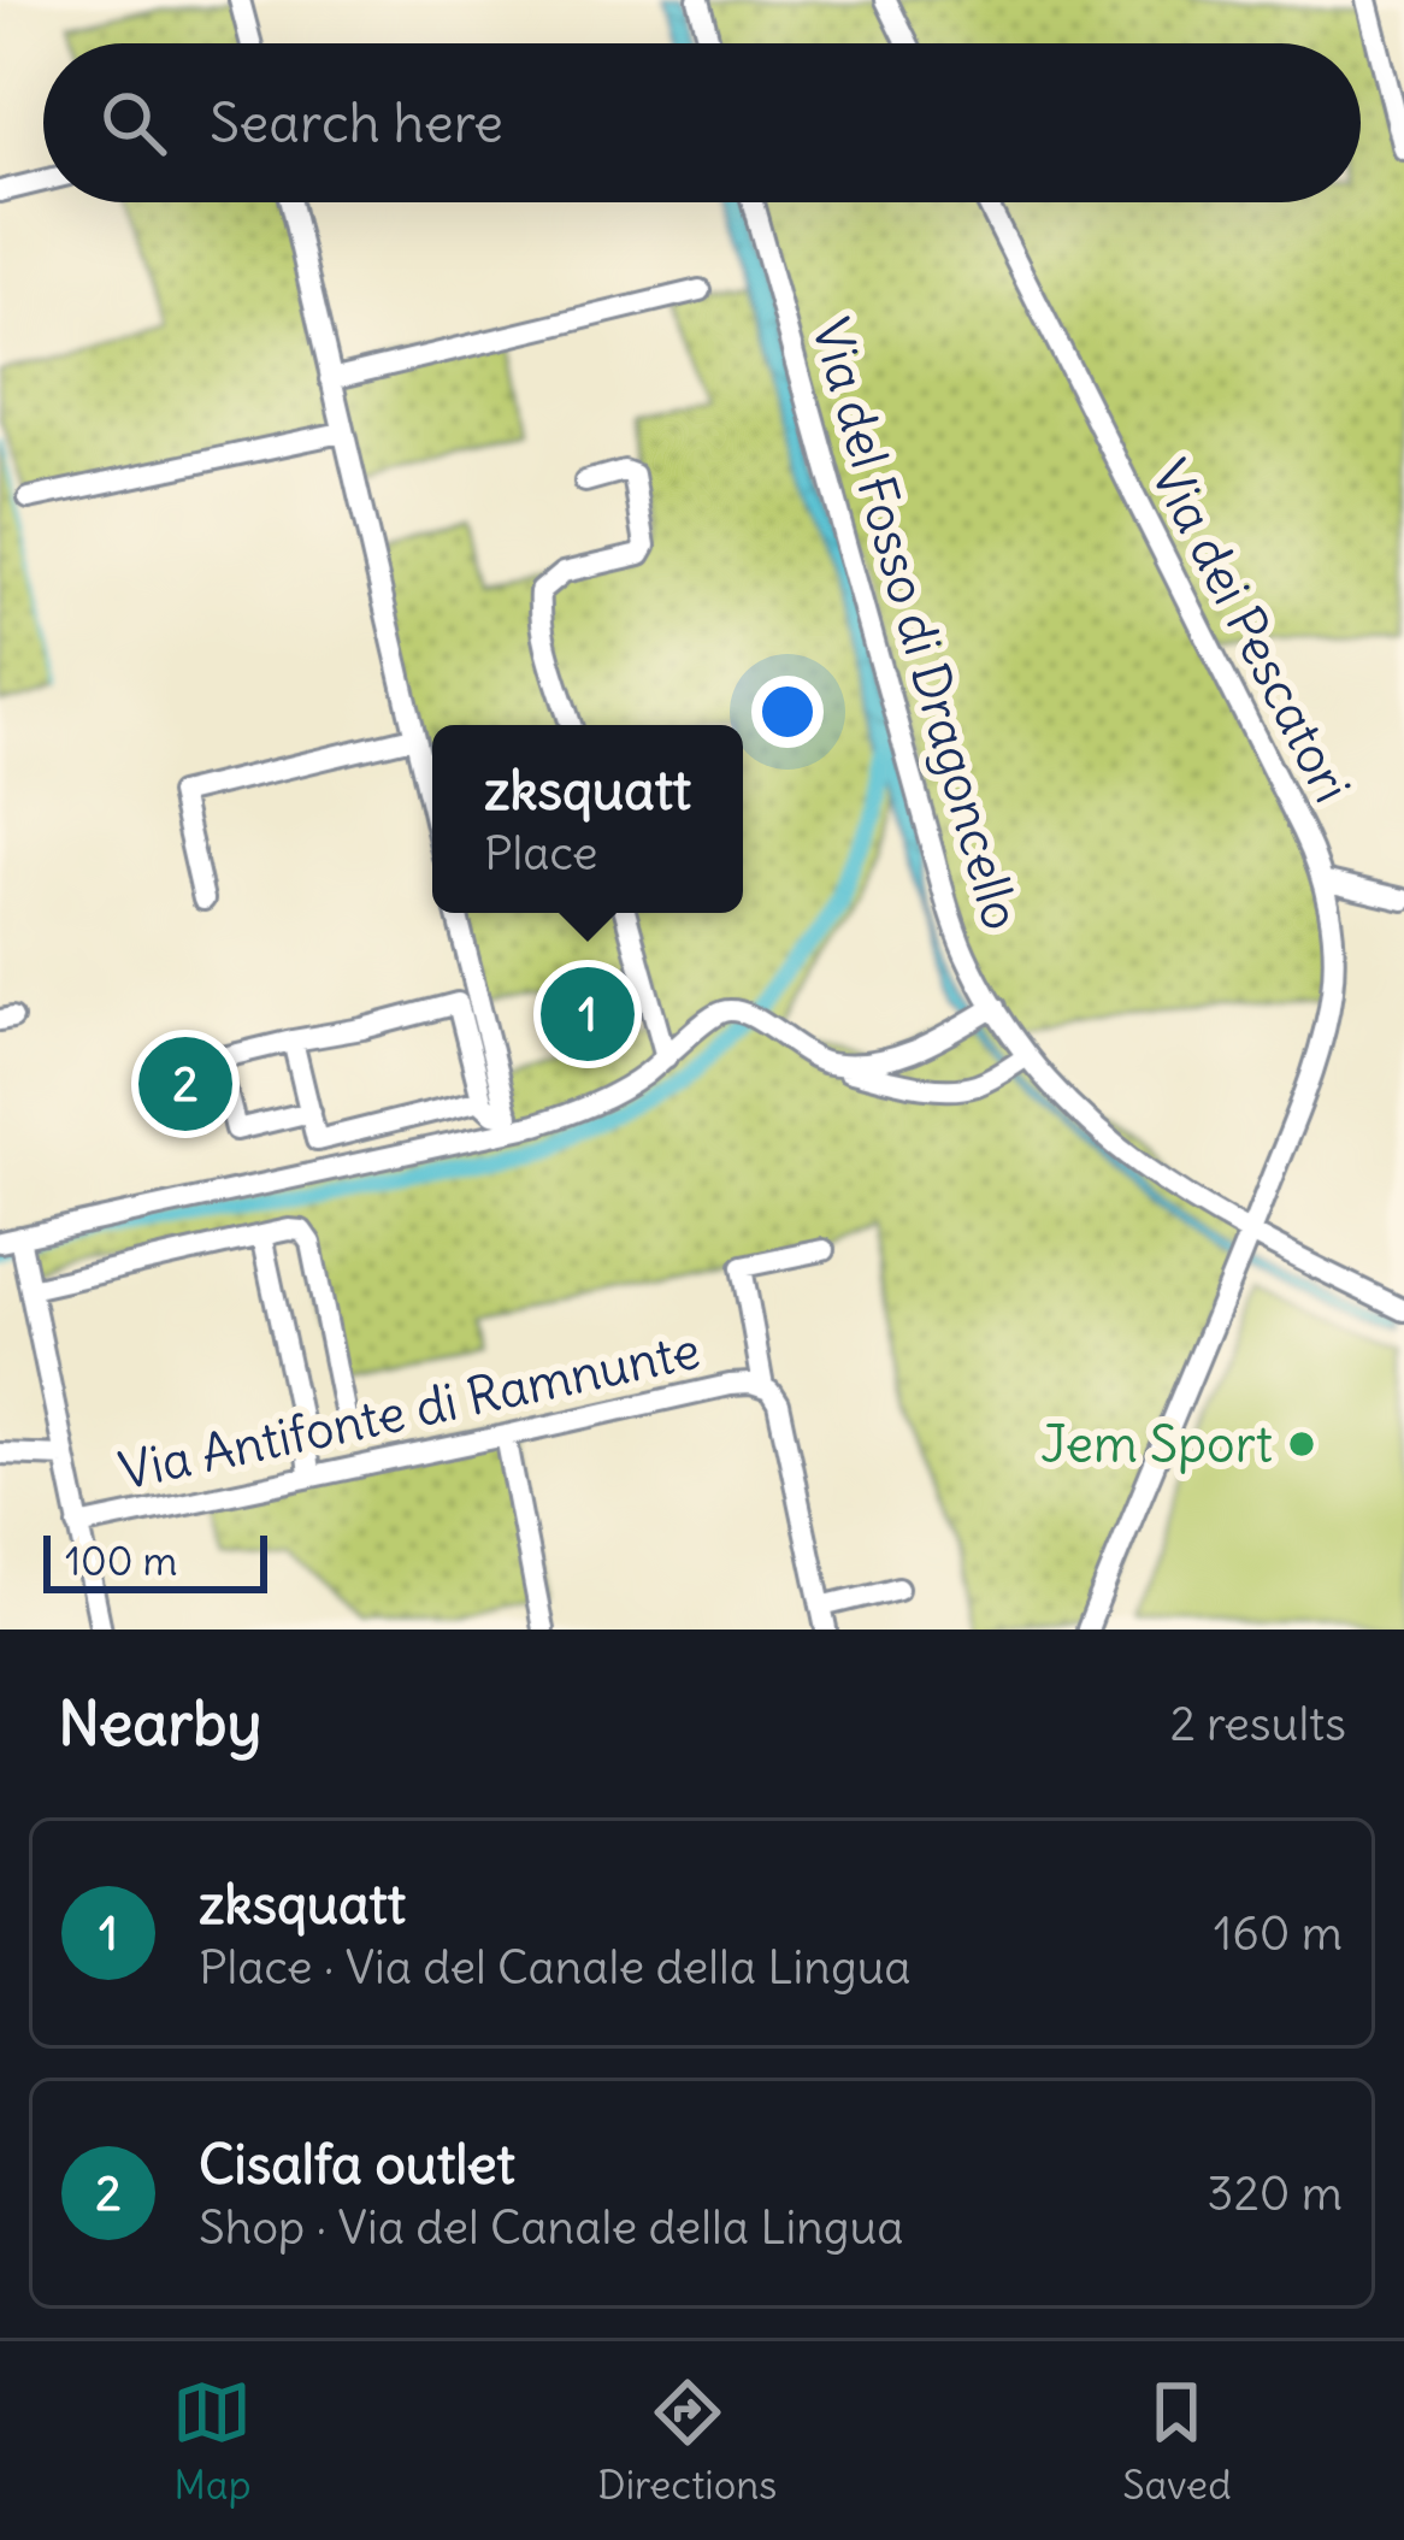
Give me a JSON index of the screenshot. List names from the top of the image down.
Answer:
{
  "streets": {
    "street": ["Via del Fosso di Dragoncello", "Via dei Pescatori", "Via Antifonte di Ramnunte"]
  },
  "crossings": [
    ["Via del Fosso di Dragoncello", "Via dei Pescatori"]
  ],
  "places": ["Jem Sport"],
  "scale_bar": "100 m",
  "page": {
    "search": "Search here",
    "popup": ["zksquatt", "Place"],
    "pins": ["1", "2"],
    "scale": "100 m",
    "heading": ["Nearby", "2 results"],
    "list": [
      {
        "mark": "1",
        "name": "zksquatt",
        "note": "Place · Via del Canale della Lingua",
        "value": "160 m"
      },
      {
        "mark": "2",
        "name": "Cisalfa outlet",
        "note": "Shop · Via del Canale della Lingua",
        "value": "320 m"
      }
    ],
    "nav": ["Map", "Directions", "Saved"]
  }
}
